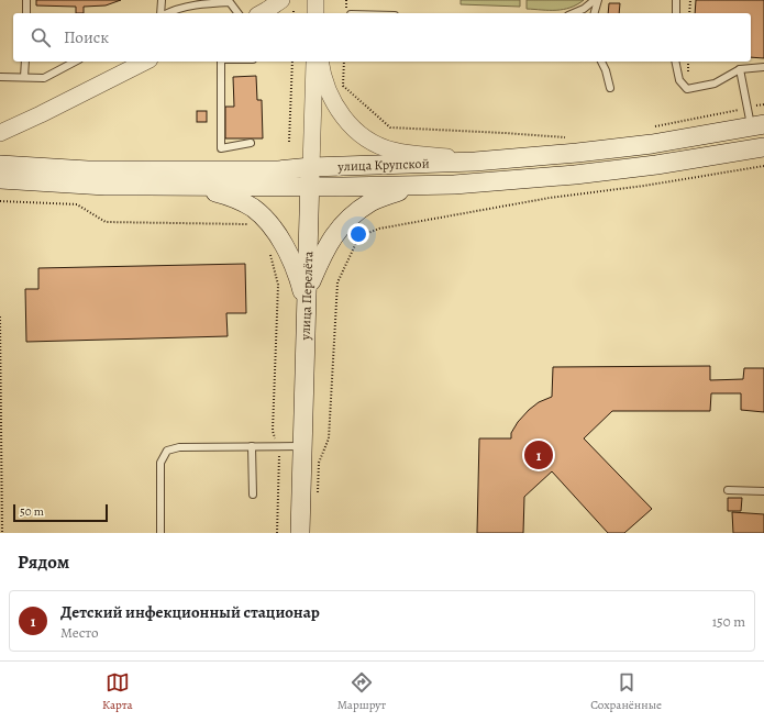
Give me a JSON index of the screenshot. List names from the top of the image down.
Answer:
{
  "streets": {
    "main road": ["улица Крупской", "улица Перелёта"]
  },
  "crossings": [
    ["улица Крупской", "улица Перелёта"]
  ],
  "scale_bar": "50 m",
  "page": {
    "search": "Поиск",
    "pins": "1",
    "scale": "50 m",
    "heading": "Рядом",
    "list": [
      {
        "mark": "1",
        "name": "Детский инфекционный стационар",
        "note": "Место",
        "value": "150 m"
      }
    ],
    "nav": ["Карта", "Маршрут", "Сохранённые"]
  }
}
